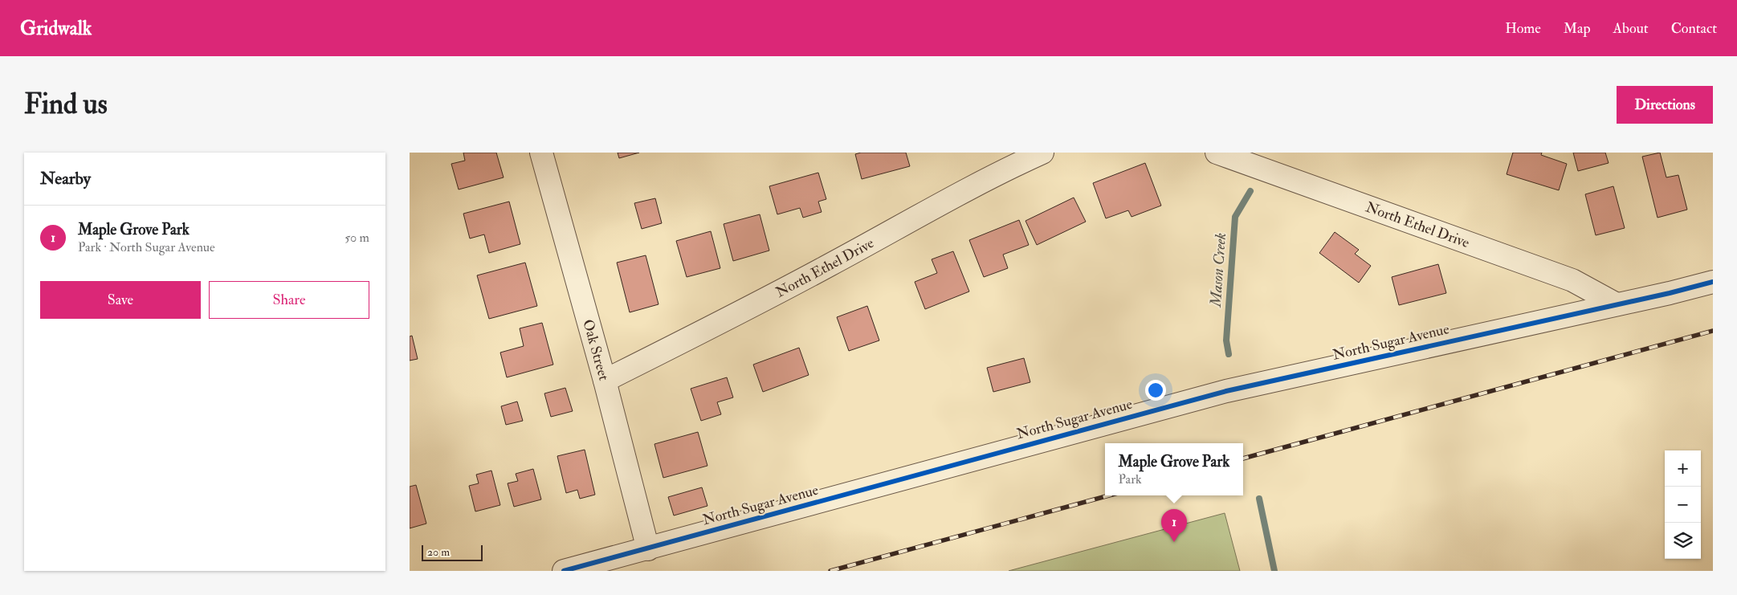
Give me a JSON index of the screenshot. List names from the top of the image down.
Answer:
{
  "streets": {
    "street": ["North Ethel Drive", "North Sugar Avenue", "Oak Street"]
  },
  "crossings": [
    ["North Ethel Drive", "North Sugar Avenue"],
    ["North Ethel Drive", "Oak Street"],
    ["North Sugar Avenue", "Oak Street"]
  ],
  "water": ["Mason Creek"],
  "scale_bar": "20 m",
  "page": {
    "header": "Gridwalk",
    "nav": [
      "Home",
      "Map",
      "About",
      "Contact"
    ],
    "buttons": [
      "Directions",
      ["Save", "Share"]
    ],
    "title": "Find us",
    "heading": "Nearby",
    "list": [
      {
        "mark": "1",
        "name": "Maple Grove Park",
        "note": "Park · North Sugar Avenue",
        "value": "50 m"
      }
    ],
    "popup": ["Maple Grove Park", "Park"],
    "map_buttons": ["+", "−"],
    "pins": "1",
    "scale": "20 m"
  }
}
